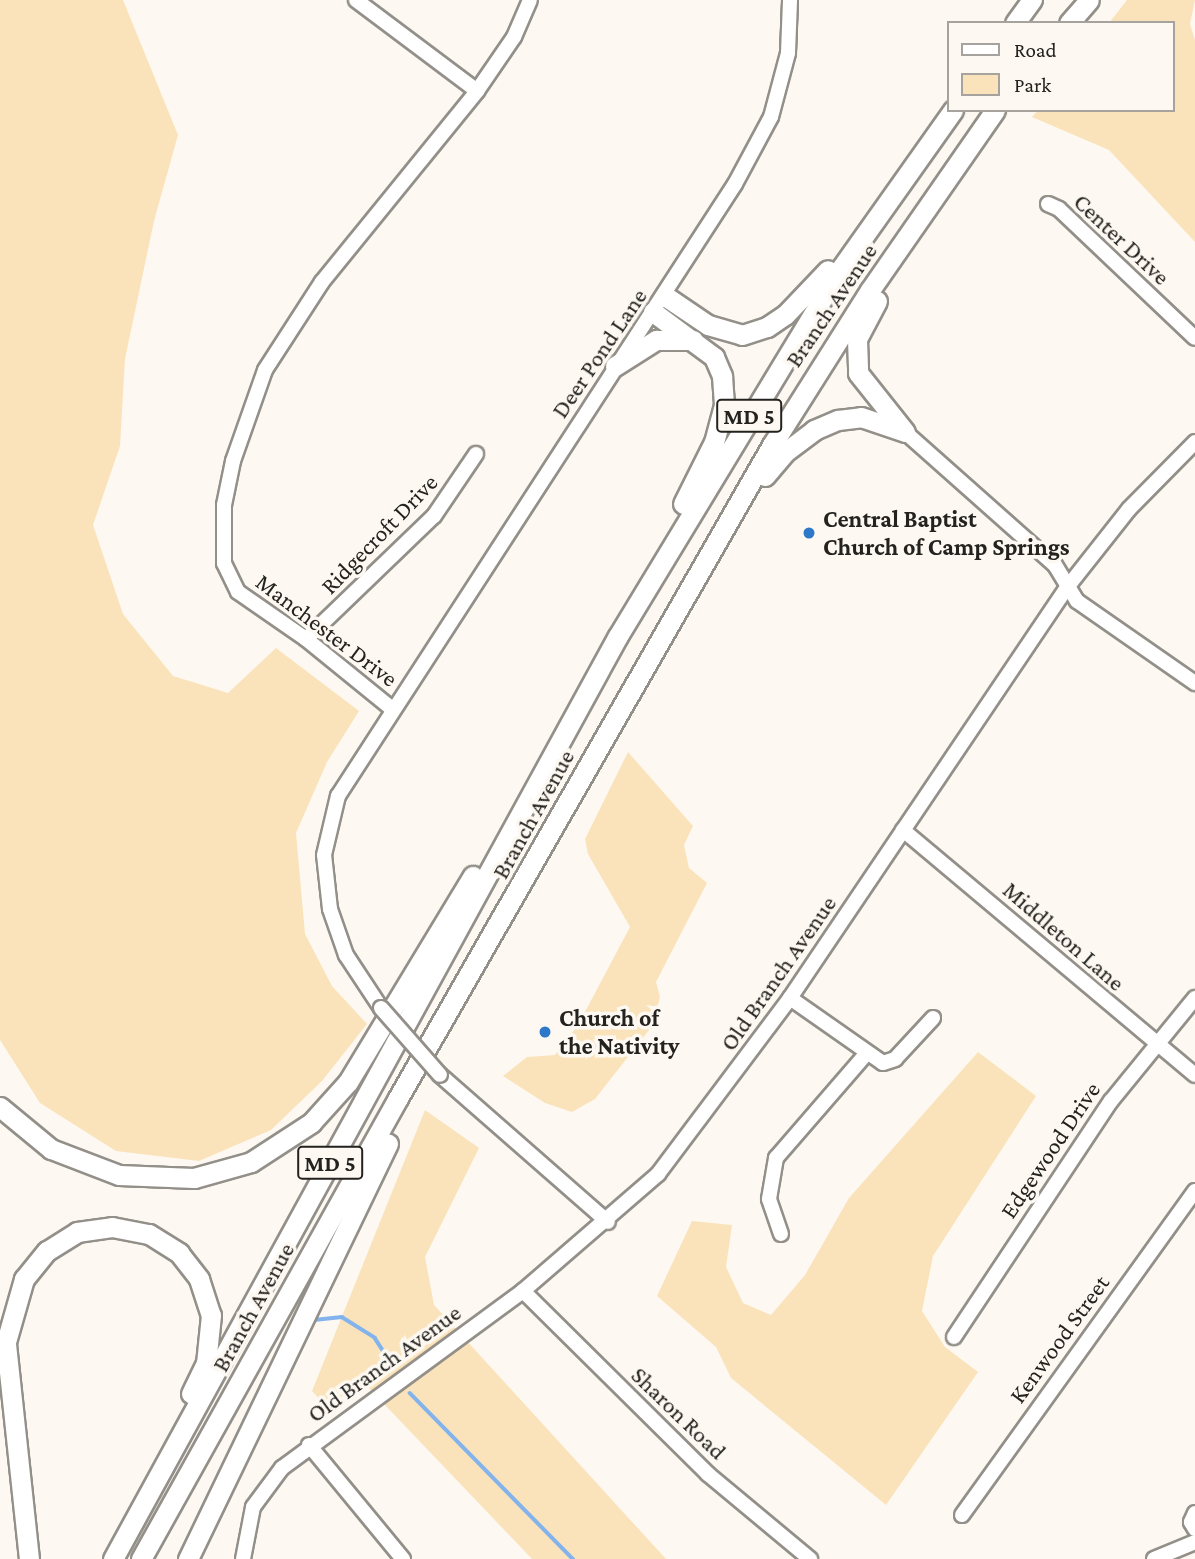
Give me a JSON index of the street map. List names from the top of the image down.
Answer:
{
  "streets": {
    "highway": ["Branch Avenue", "MD 5"],
    "street": [
      "Center Drive",
      "Deer Pond Lane",
      "Ridgecroft Drive",
      "Manchester Drive",
      "Middleton Lane",
      "Old Branch Avenue",
      "Edgewood Drive",
      "Kenwood Street",
      "Sharon Road"
    ]
  },
  "crossings": [
    ["Deer Pond Lane", "Manchester Drive"],
    ["Ridgecroft Drive", "Manchester Drive"],
    ["Manchester Drive", "Old Branch Avenue"],
    ["Middleton Lane", "Old Branch Avenue"],
    ["Middleton Lane", "Edgewood Drive"],
    ["Old Branch Avenue", "Sharon Road"]
  ],
  "places": ["Central Baptist Church of Camp Springs", "Church of the Nativity"],
  "legend": ["Road", "Park"]
}
